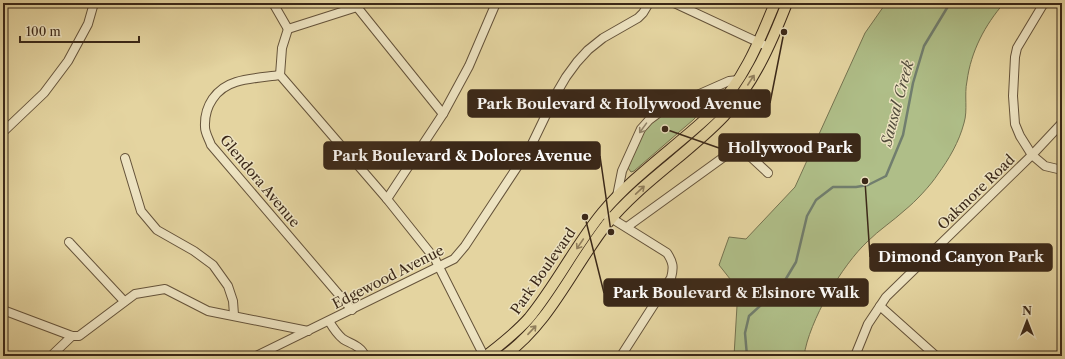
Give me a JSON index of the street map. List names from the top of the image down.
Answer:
{
  "streets": {
    "main road": ["Park Boulevard"],
    "street": ["Glendora Avenue", "Oakmore Road", "Edgewood Avenue"]
  },
  "crossings": [
    ["Glendora Avenue", "Edgewood Avenue"]
  ],
  "water": ["Sausal Creek"],
  "places": [
    "Park Boulevard & Hollywood Avenue",
    "Hollywood Park",
    "Dimond Canyon Park",
    "Park Boulevard & Elsinore Walk",
    "Park Boulevard & Dolores Avenue"
  ],
  "scale_bar": "100 m",
  "north": "top"
}
